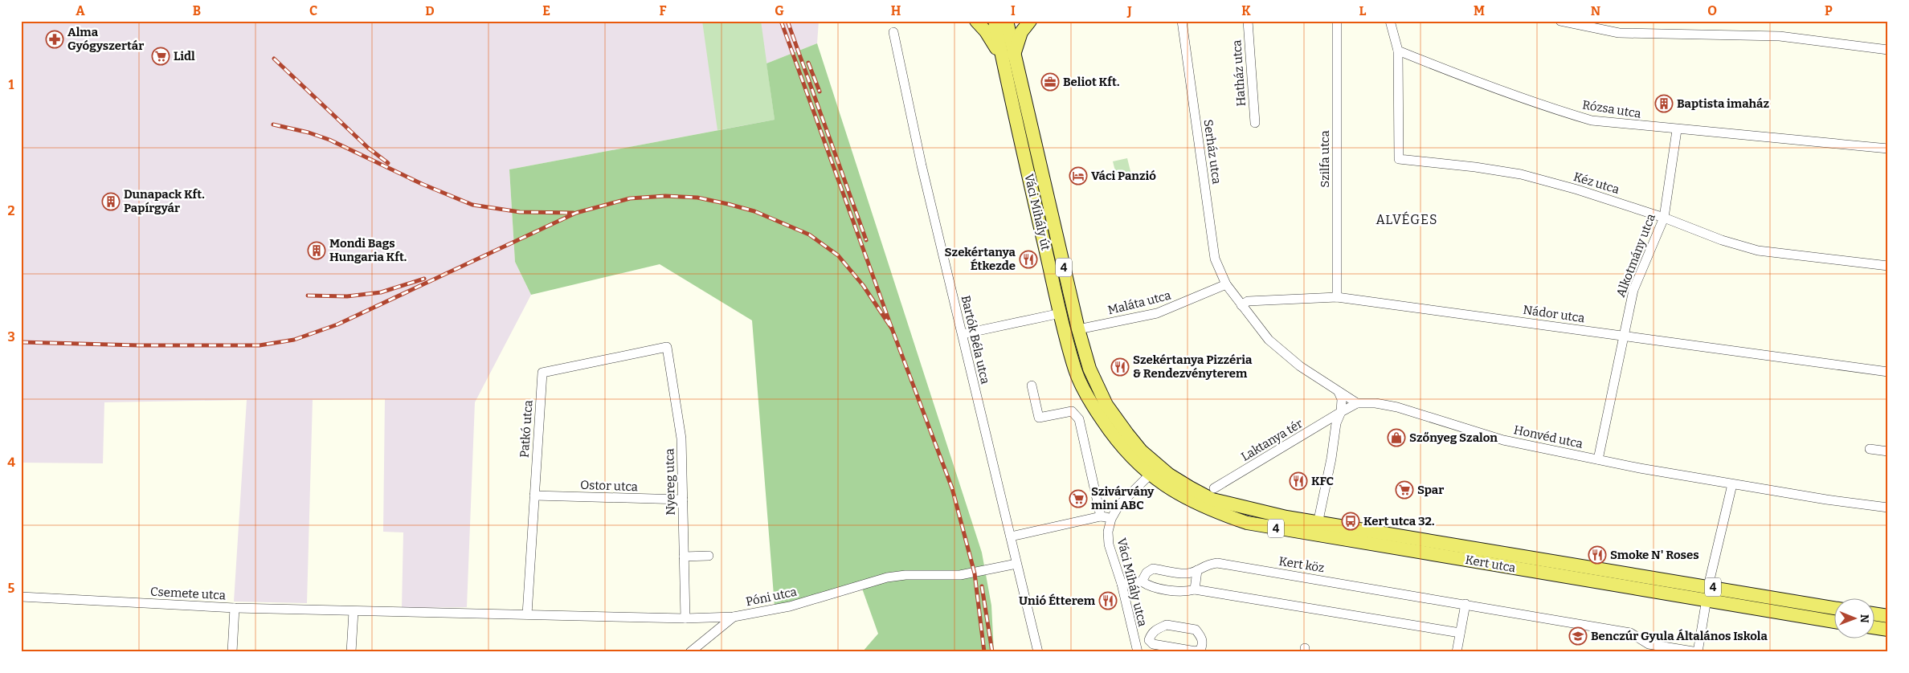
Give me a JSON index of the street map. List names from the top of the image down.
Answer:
{
  "streets": {
    "main road": ["Váci Mihály út", "4", "Kert utca"],
    "street": [
      "Hatház utca",
      "Rózsa utca",
      "Serház utca",
      "Szilfa utca",
      "Kéz utca",
      "Alkotmány utca",
      "Maláta utca",
      "Nádor utca",
      "Bartók Béla utca",
      "Patkó utca",
      "Honvéd utca",
      "Laktanya tér",
      "Nyereg utca",
      "Ostor utca",
      "Kert köz",
      "Váci Mihály utca",
      "Csemete utca",
      "Póni utca"
    ]
  },
  "crossings": [
    ["Rózsa utca", "Kéz utca"],
    ["Rózsa utca", "Alkotmány utca"],
    ["Serház utca", "Maláta utca"],
    ["Szilfa utca", "Nádor utca"],
    ["Kéz utca", "Alkotmány utca"],
    ["Váci Mihály út", "4"],
    ["Váci Mihály út", "Maláta utca"],
    ["Váci Mihály út", "Kert utca"],
    ["Váci Mihály út", "Váci Mihály utca"],
    ["Alkotmány utca", "Nádor utca"],
    ["Alkotmány utca", "Honvéd utca"],
    ["Bartók Béla utca", "Póni utca"],
    ["Patkó utca", "Nyereg utca"],
    ["Patkó utca", "Ostor utca"],
    ["Patkó utca", "Csemete utca"],
    ["Patkó utca", "Póni utca"],
    ["Honvéd utca", "Laktanya tér"],
    ["Nyereg utca", "Ostor utca"],
    ["Nyereg utca", "Póni utca"],
    ["Kert utca", "Váci Mihály utca"],
    ["Csemete utca", "Póni utca"]
  ],
  "districts": ["ALVÉGES"],
  "places": {
    "pharmacy": ["Alma Gyógyszertár"],
    "supermarket": ["Lidl", "Spar", "Szivárvány mini ABC"],
    "office": ["Beliot Kft."],
    "building": ["Baptista imaház", "Dunapack Kft. Papírgyár", "Mondi Bags Hungaria Kft."],
    "hotel": ["Váci Panzió"],
    "restaurant": [
      "Szekértanya Étkezde",
      "Szekértanya Pizzéria & Rendezvényterem",
      "KFC",
      "Smoke N' Roses",
      "Unió Étterem"
    ],
    "shop": ["Szőnyeg Szalon"],
    "bus stop": ["Kert utca 32."],
    "school or university": ["Benczúr Gyula Általános Iskola"]
  },
  "north": "right",
  "grid": {
    "columns": [
      "A",
      "B",
      "C",
      "D",
      "E",
      "F",
      "G",
      "H",
      "I",
      "J",
      "K",
      "L",
      "M",
      "N",
      "O",
      "P"
    ],
    "rows": [
      "1",
      "2",
      "3",
      "4",
      "5"
    ]
  }
}
